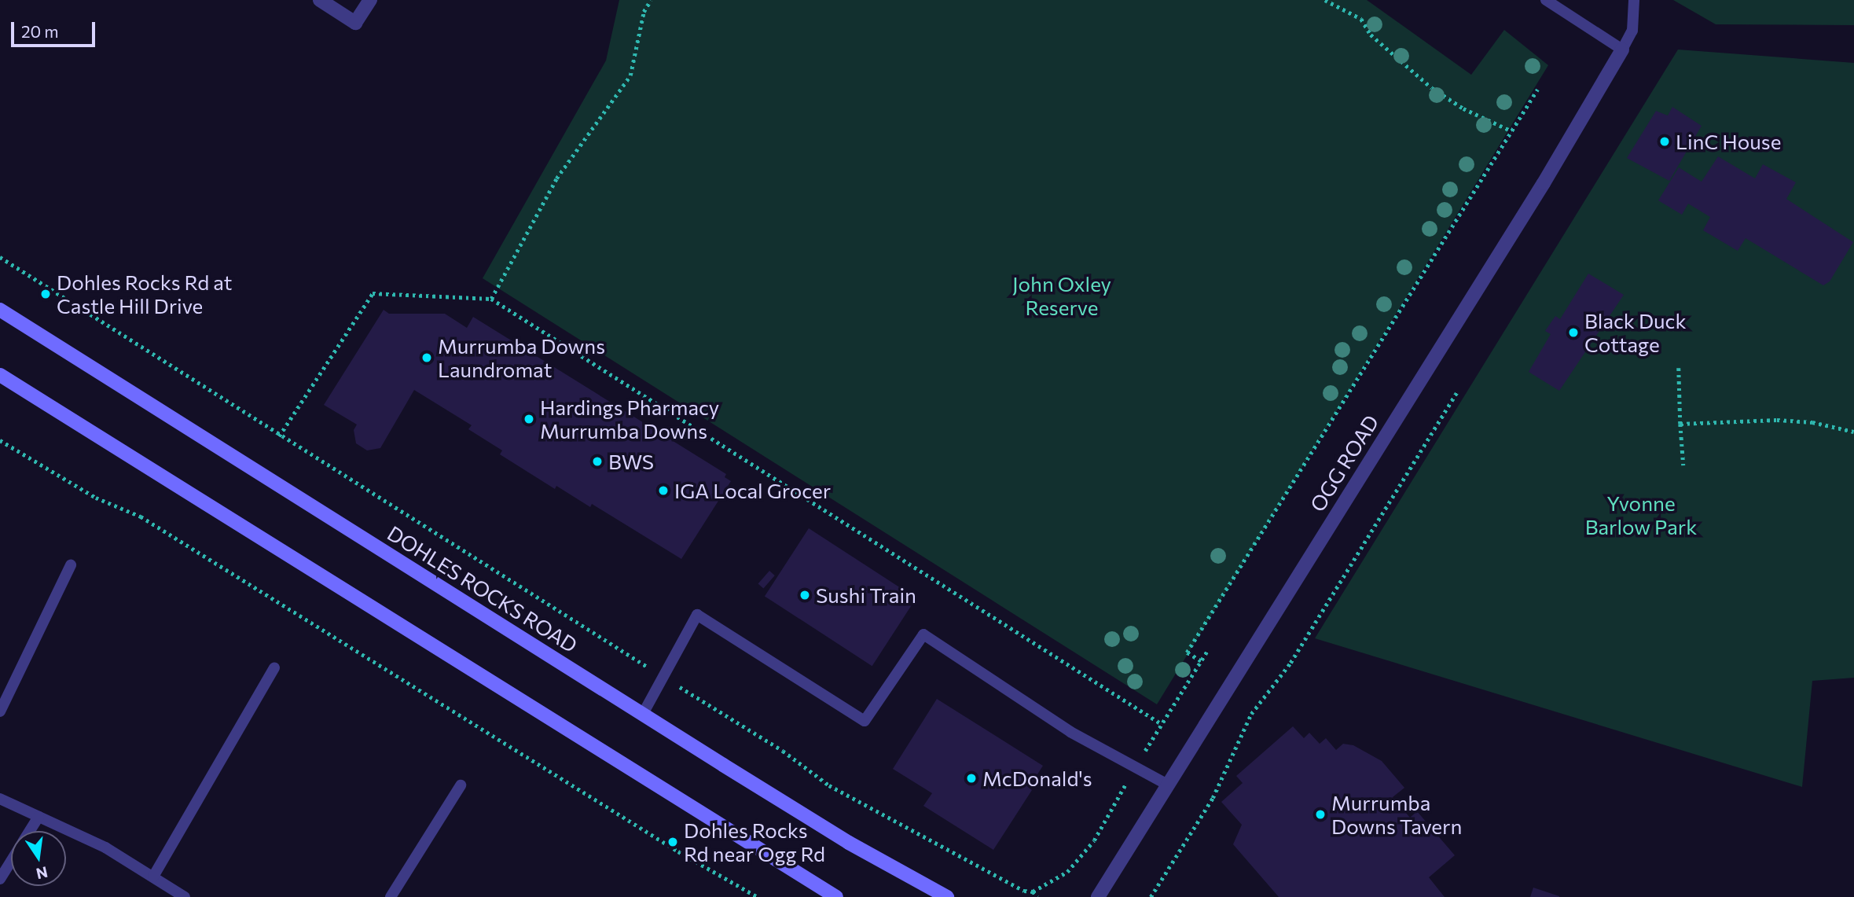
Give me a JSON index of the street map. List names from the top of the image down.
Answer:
{
  "streets": {
    "main road": ["DOHLES ROCKS ROAD"],
    "street": ["OGG ROAD"]
  },
  "parks": ["John Oxley Reserve", "Yvonne Barlow Park"],
  "places": [
    "LinC House",
    "Dohles Rocks Rd at Castle Hill Drive",
    "Black Duck Cottage",
    "Murrumba Downs Laundromat",
    "Hardings Pharmacy Murrumba Downs",
    "BWS",
    "IGA Local Grocer",
    "Sushi Train",
    "McDonald's",
    "Murrumba Downs Tavern",
    "Dohles Rocks Rd near Ogg Rd"
  ],
  "scale_bar": "20 m",
  "north": "bottom"
}
